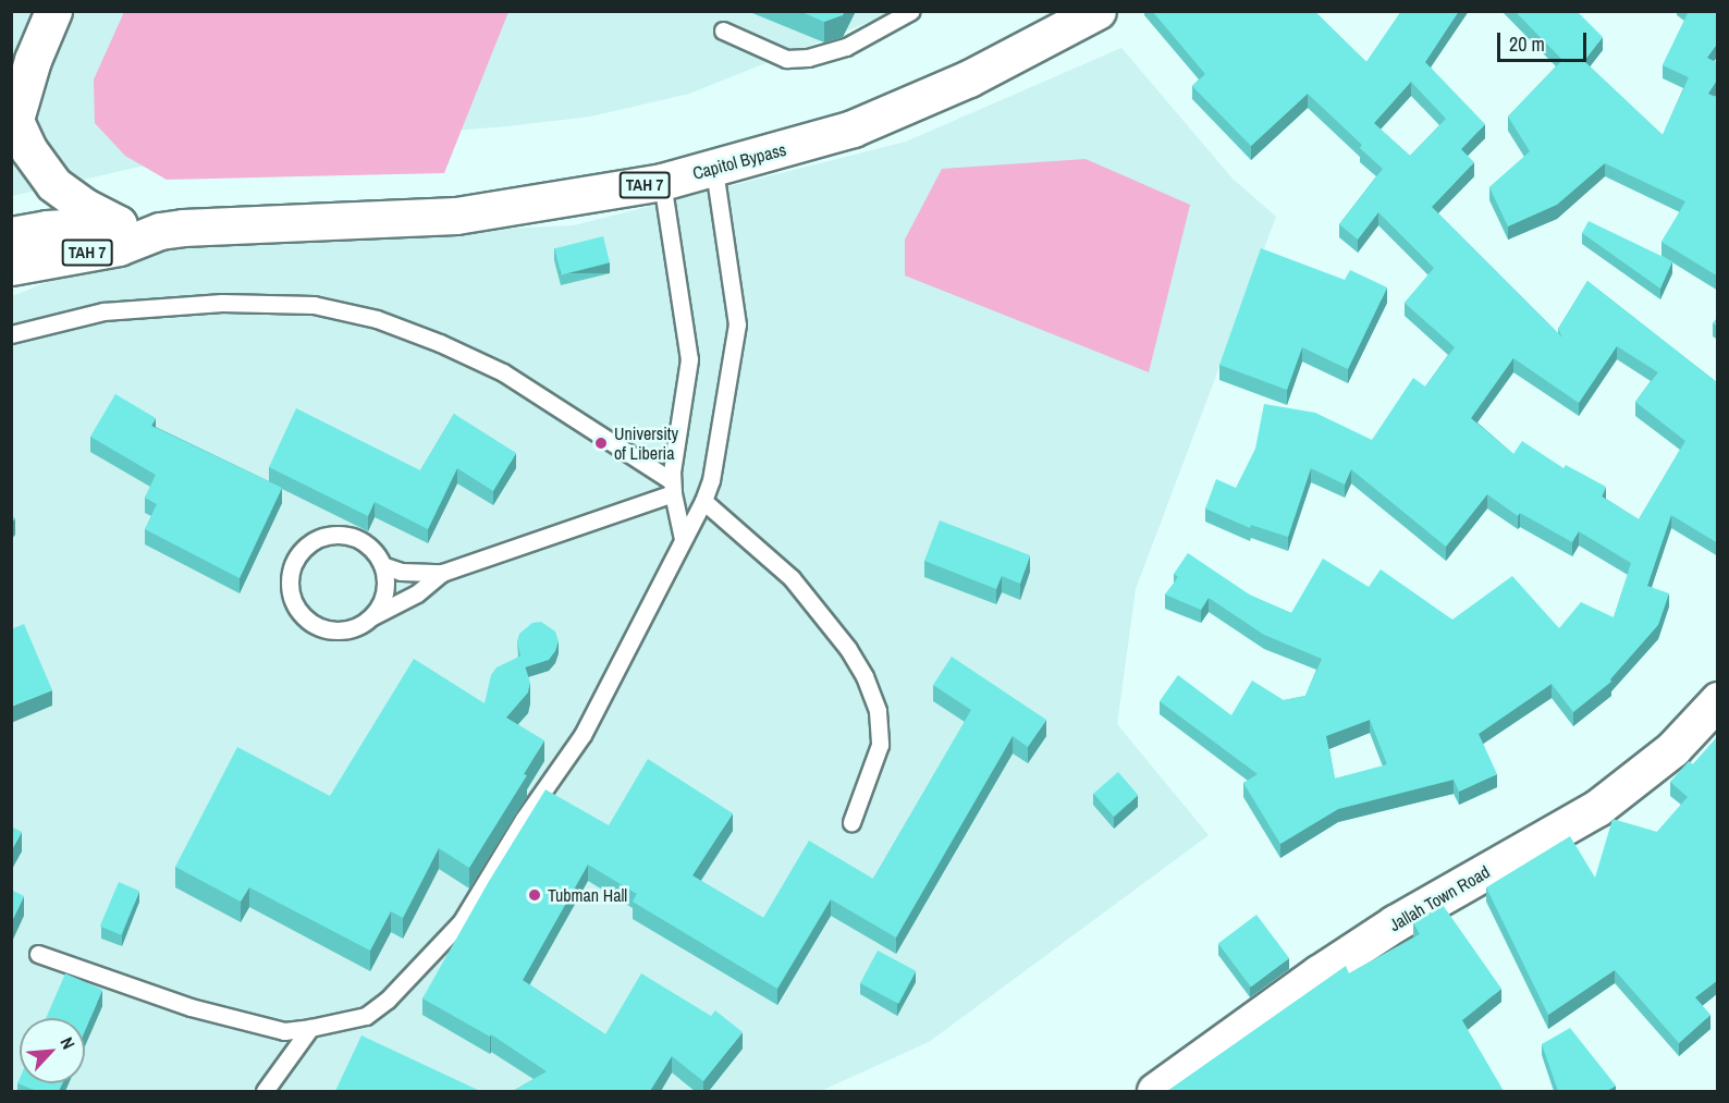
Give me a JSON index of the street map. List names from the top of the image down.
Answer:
{
  "streets": {
    "main road": ["Capitol Bypass", "TAH 7", "Jallah Town Road"]
  },
  "places": ["University of Liberia", "Tubman Hall"],
  "scale_bar": "20 m",
  "north": "top right"
}
